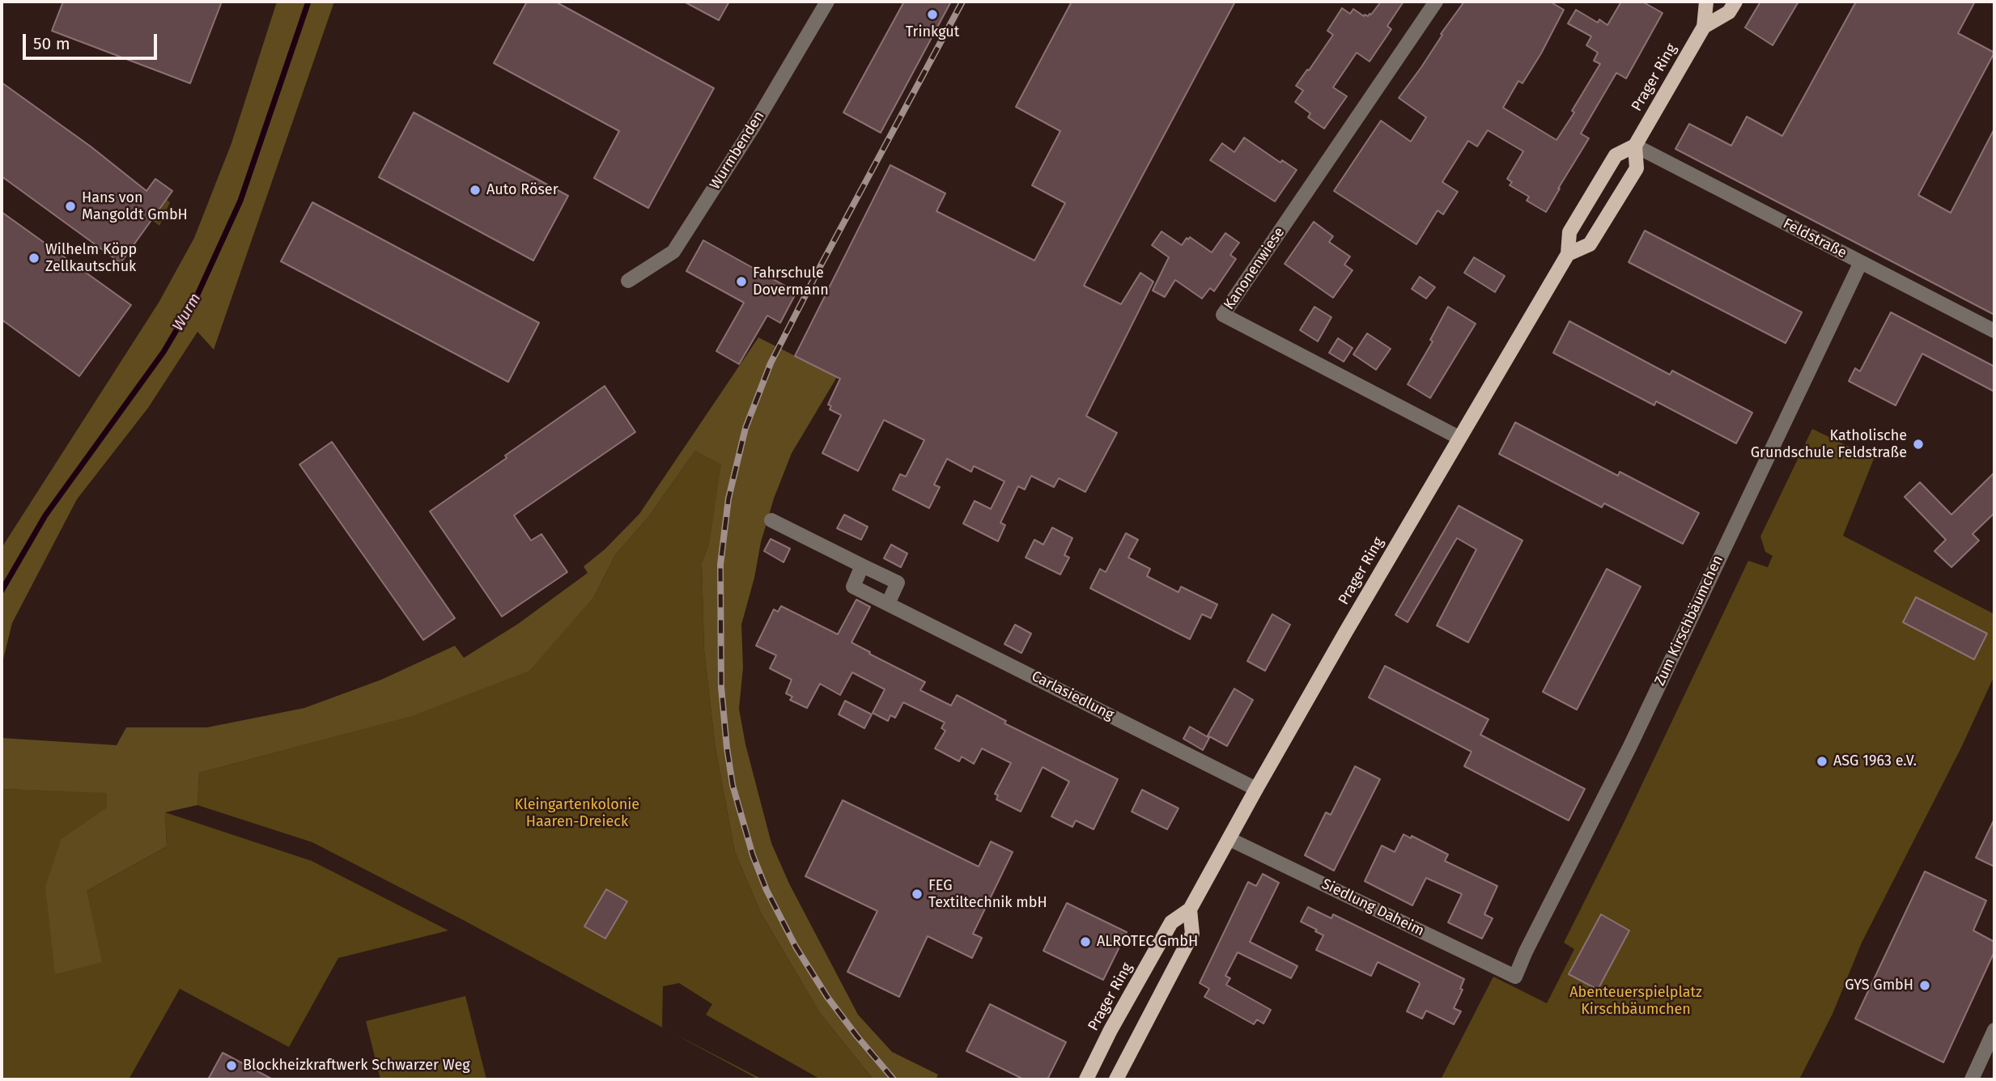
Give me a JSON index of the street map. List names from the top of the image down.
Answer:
{
  "streets": {
    "main road": ["Prager Ring"],
    "street": [
      "Wurmbenden",
      "Feldstraße",
      "Kanonenwiese",
      "Zum Kirschbäumchen",
      "Carlasiedlung",
      "Siedlung Daheim"
    ]
  },
  "crossings": [
    ["Prager Ring", "Feldstraße"],
    ["Prager Ring", "Kanonenwiese"],
    ["Prager Ring", "Carlasiedlung"],
    ["Prager Ring", "Siedlung Daheim"],
    ["Feldstraße", "Zum Kirschbäumchen"],
    ["Zum Kirschbäumchen", "Siedlung Daheim"]
  ],
  "water": ["Wurm"],
  "parks": ["Kleingartenkolonie Haaren-Dreieck", "Abenteuerspielplatz Kirschbäumchen"],
  "places": [
    "Trinkgut",
    "Auto Röser",
    "Hans von Mangoldt GmbH",
    "Wilhelm Köpp Zellkautschuk",
    "Fahrschule Dovermann",
    "Katholische Grundschule Feldstraße",
    "ASG 1963 e.V.",
    "FEG Textiltechnik mbH",
    "ALROTEC GmbH",
    "GYS GmbH",
    "Blockheizkraftwerk Schwarzer Weg"
  ],
  "scale_bar": "50 m"
}
